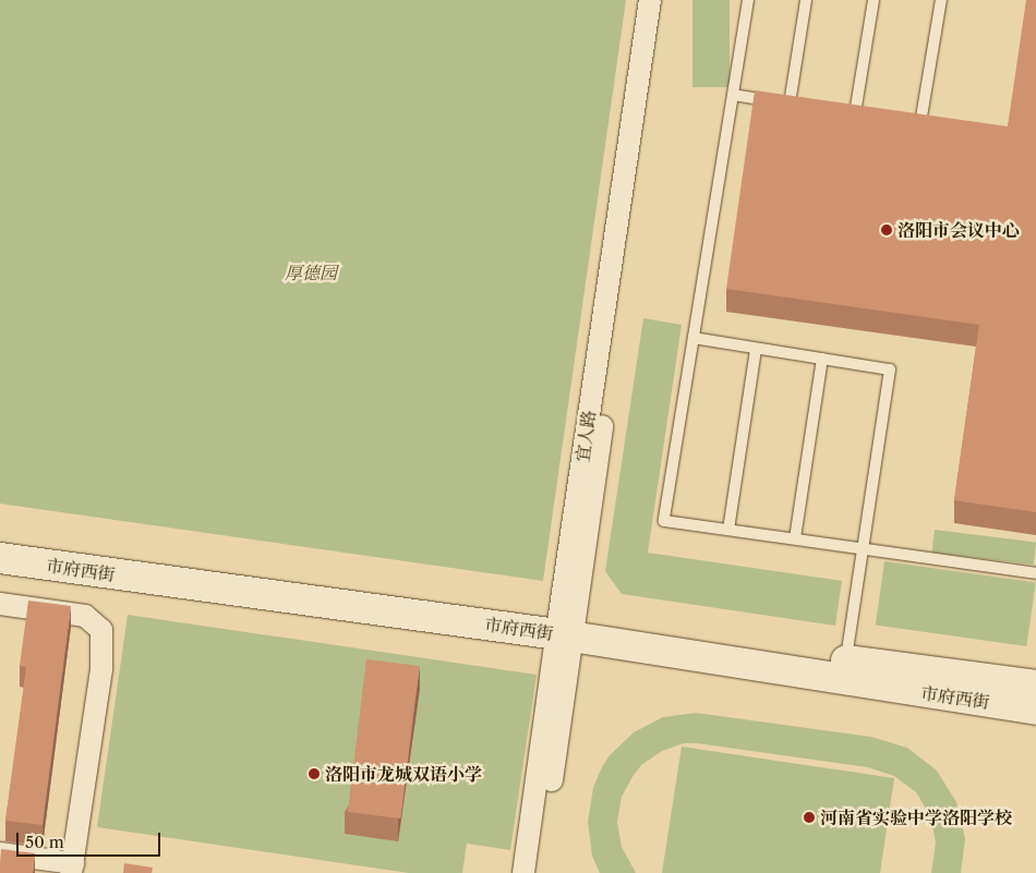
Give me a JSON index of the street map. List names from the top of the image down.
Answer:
{
  "streets": {
    "street": ["宜人路", "市府西街"]
  },
  "crossings": [
    ["宜人路", "市府西街"]
  ],
  "parks": ["厚德园"],
  "places": ["洛阳市会议中心", "洛阳市龙城双语小学", "河南省实验中学洛阳学校"],
  "scale_bar": "50 m"
}
